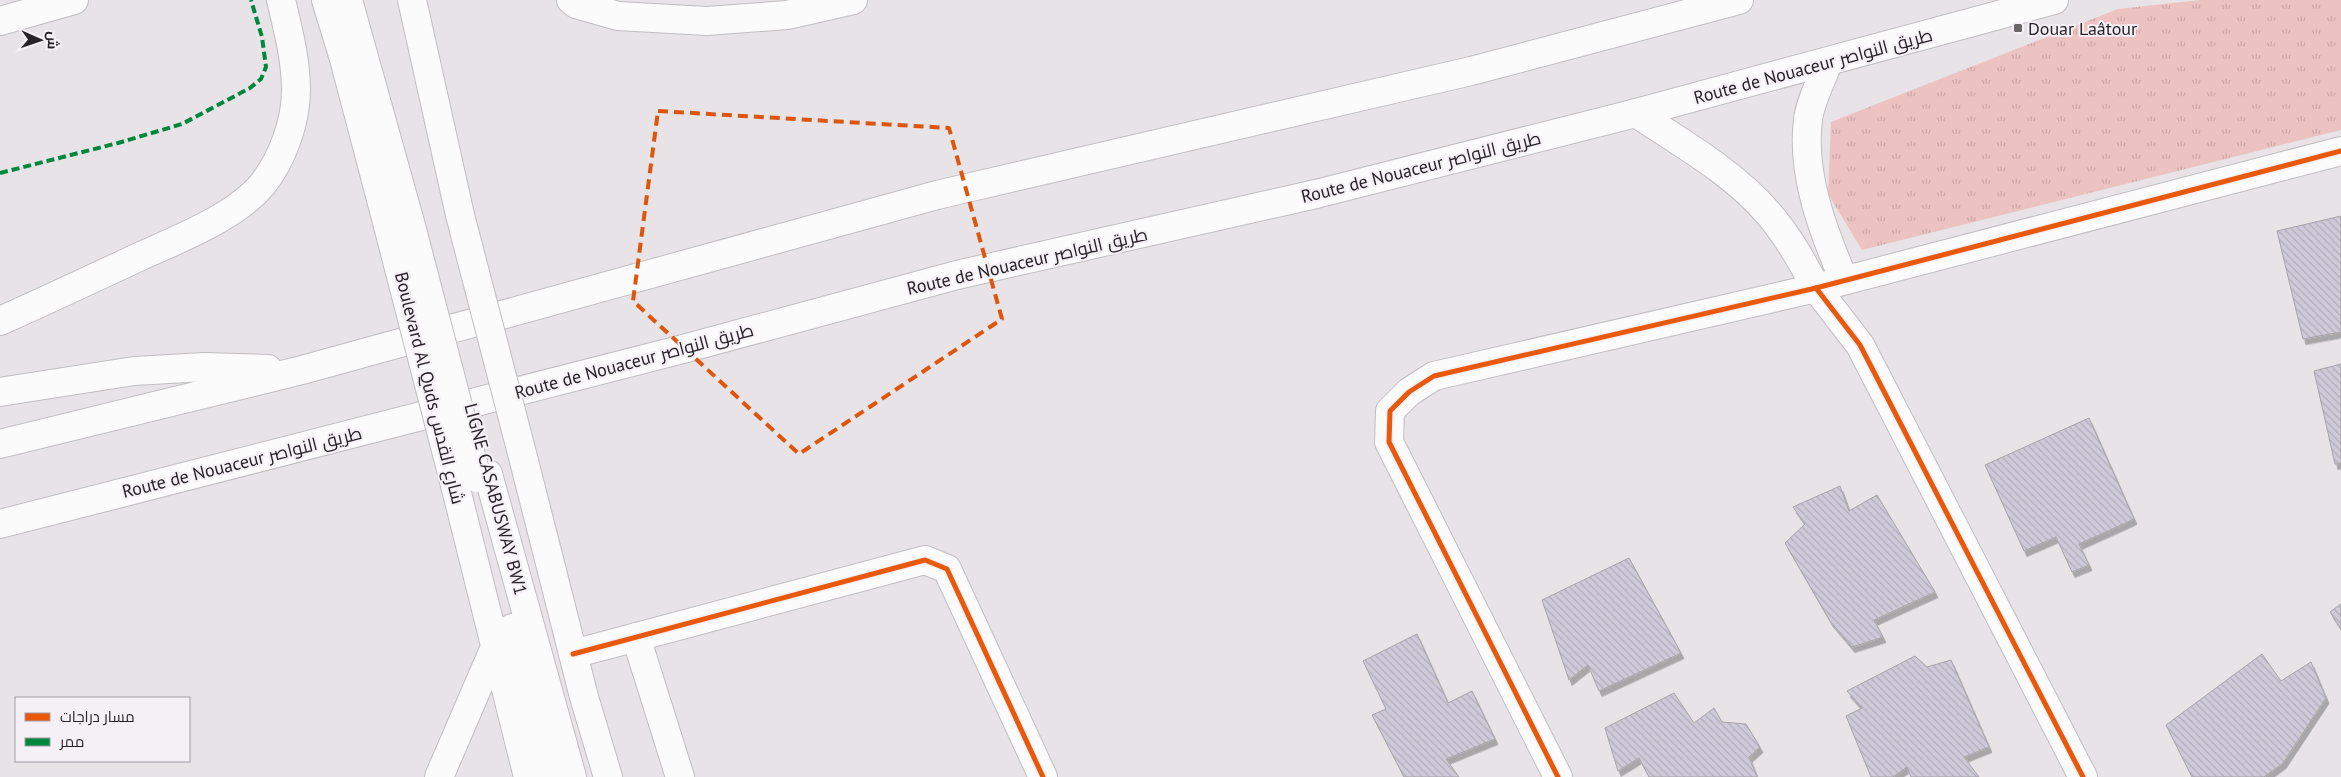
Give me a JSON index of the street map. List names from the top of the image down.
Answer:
{
  "streets": {
    "main road": ["Route de Nouaceur طريق النواصر", "Boulevard Al Quds شارع القدس", "LIGNE CASABUSWAY BW1"]
  },
  "crossings": [
    ["Boulevard Al Quds شارع القدس", "LIGNE CASABUSWAY BW1"]
  ],
  "places": {
    "transit": ["Douar Laâtour"]
  },
  "legend": ["مسار دراجات", "ممر"],
  "north": "right"
}
